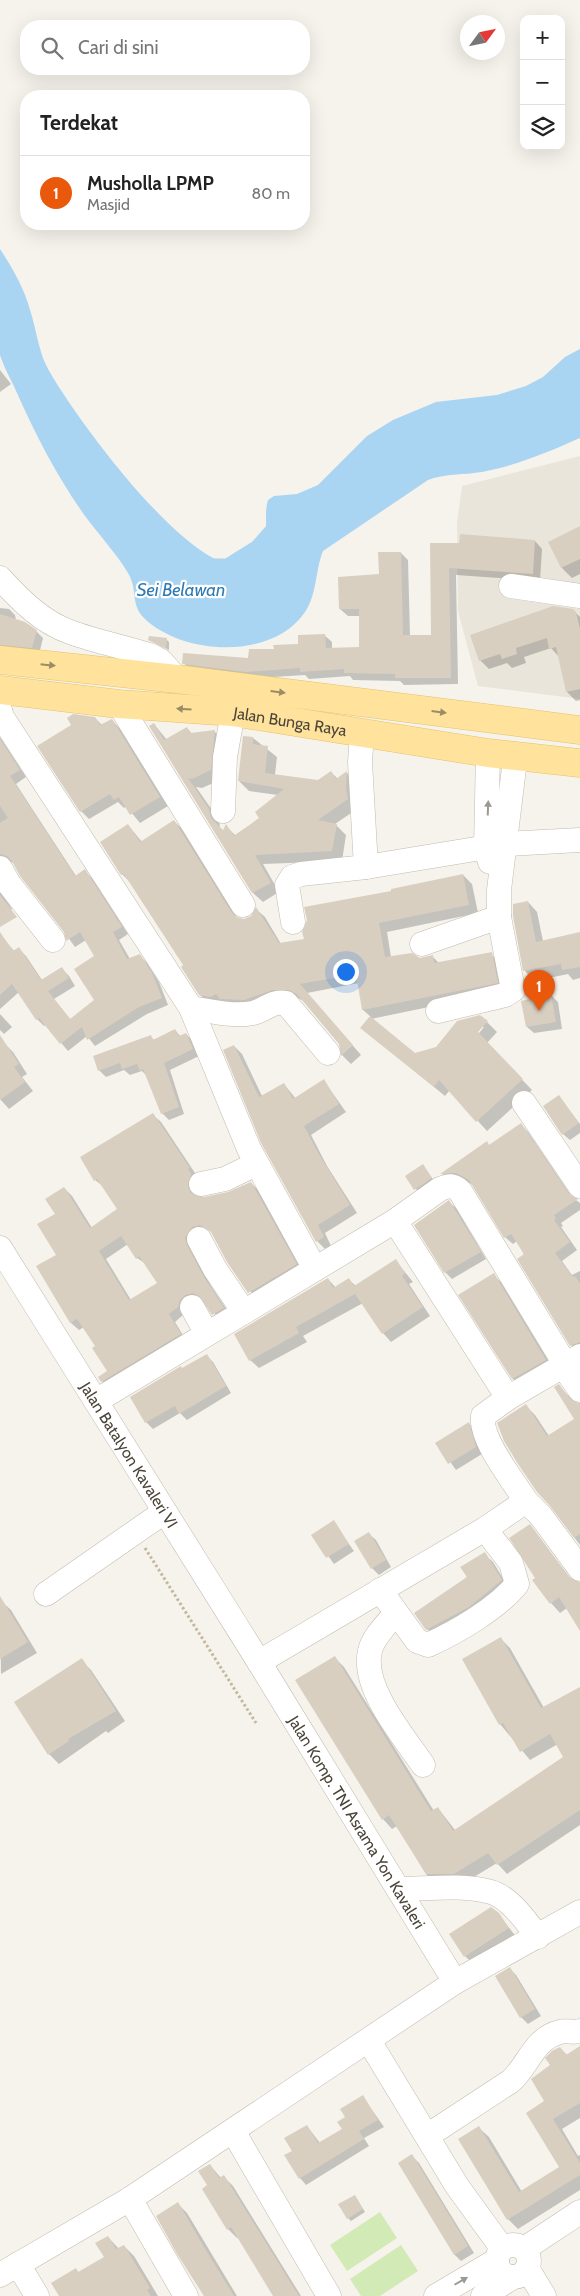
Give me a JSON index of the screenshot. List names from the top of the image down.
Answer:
{
  "streets": {
    "main road": ["Jalan Bunga Raya"],
    "street": ["Jalan Batalyon Kavaleri VI", "Jalan Komp. TNI Asrama Yon Kavaleri"]
  },
  "crossings": [
    ["Jalan Batalyon Kavaleri VI", "Jalan Komp. TNI Asrama Yon Kavaleri"]
  ],
  "water": ["Sei Belawan"],
  "north": "top right",
  "page": {
    "map_buttons": ["+", "−"],
    "search": "Cari di sini",
    "heading": "Terdekat",
    "list": [
      {
        "mark": "1",
        "name": "Musholla LPMP",
        "note": "Masjid",
        "value": "80 m"
      }
    ],
    "pins": "1"
  }
}
